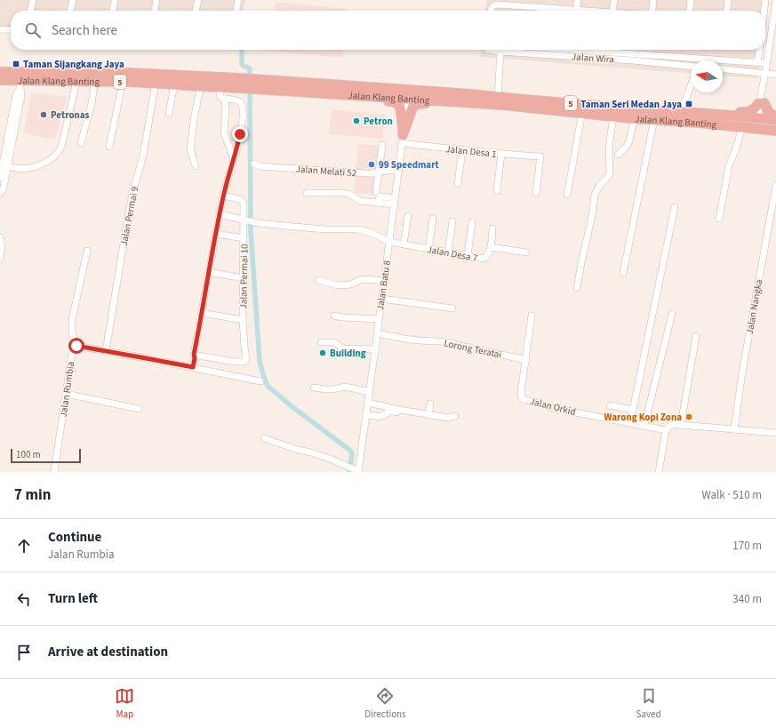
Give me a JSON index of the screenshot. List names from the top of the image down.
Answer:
{
  "streets": {
    "highway": ["Jalan Klang Banting", "5"],
    "street": [
      "Jalan Wira",
      "Jalan Desa 1",
      "Jalan Melati 52",
      "Jalan Permai 9",
      "Jalan Desa 7",
      "Jalan Permai 10",
      "Jalan Batu 8",
      "Jalan Nangka",
      "Lorong Teratai",
      "Jalan Rumbia",
      "Jalan Orkid"
    ]
  },
  "crossings": [
    ["Jalan Klang Banting", "Jalan Permai 9"],
    ["Jalan Klang Banting", "Jalan Batu 8"],
    ["Jalan Desa 1", "Jalan Batu 8"],
    ["Jalan Melati 52", "Jalan Batu 8"],
    ["Jalan Desa 7", "Jalan Permai 10"],
    ["Jalan Desa 7", "Jalan Batu 8"],
    ["Jalan Batu 8", "Lorong Teratai"],
    ["Lorong Teratai", "Jalan Orkid"]
  ],
  "places": {
    "transit": ["Taman Sijangkang Jaya", "Taman Seri Medan Jaya"],
    "other": [
      "Petronas",
      "Petron",
      "99 Speedmart",
      "Building",
      "Warong Kopi Zona"
    ]
  },
  "scale_bar": "100 m",
  "north": "left",
  "page": {
    "search": "Search here",
    "scale": "100 m",
    "heading": ["7 min", "Walk · 510 m"],
    "list": [
      ["Continue", "Jalan Rumbia", "170 m"],
      ["Turn left", "340 m"],
      "Arrive at destination"
    ],
    "nav": ["Map", "Directions", "Saved"]
  }
}
